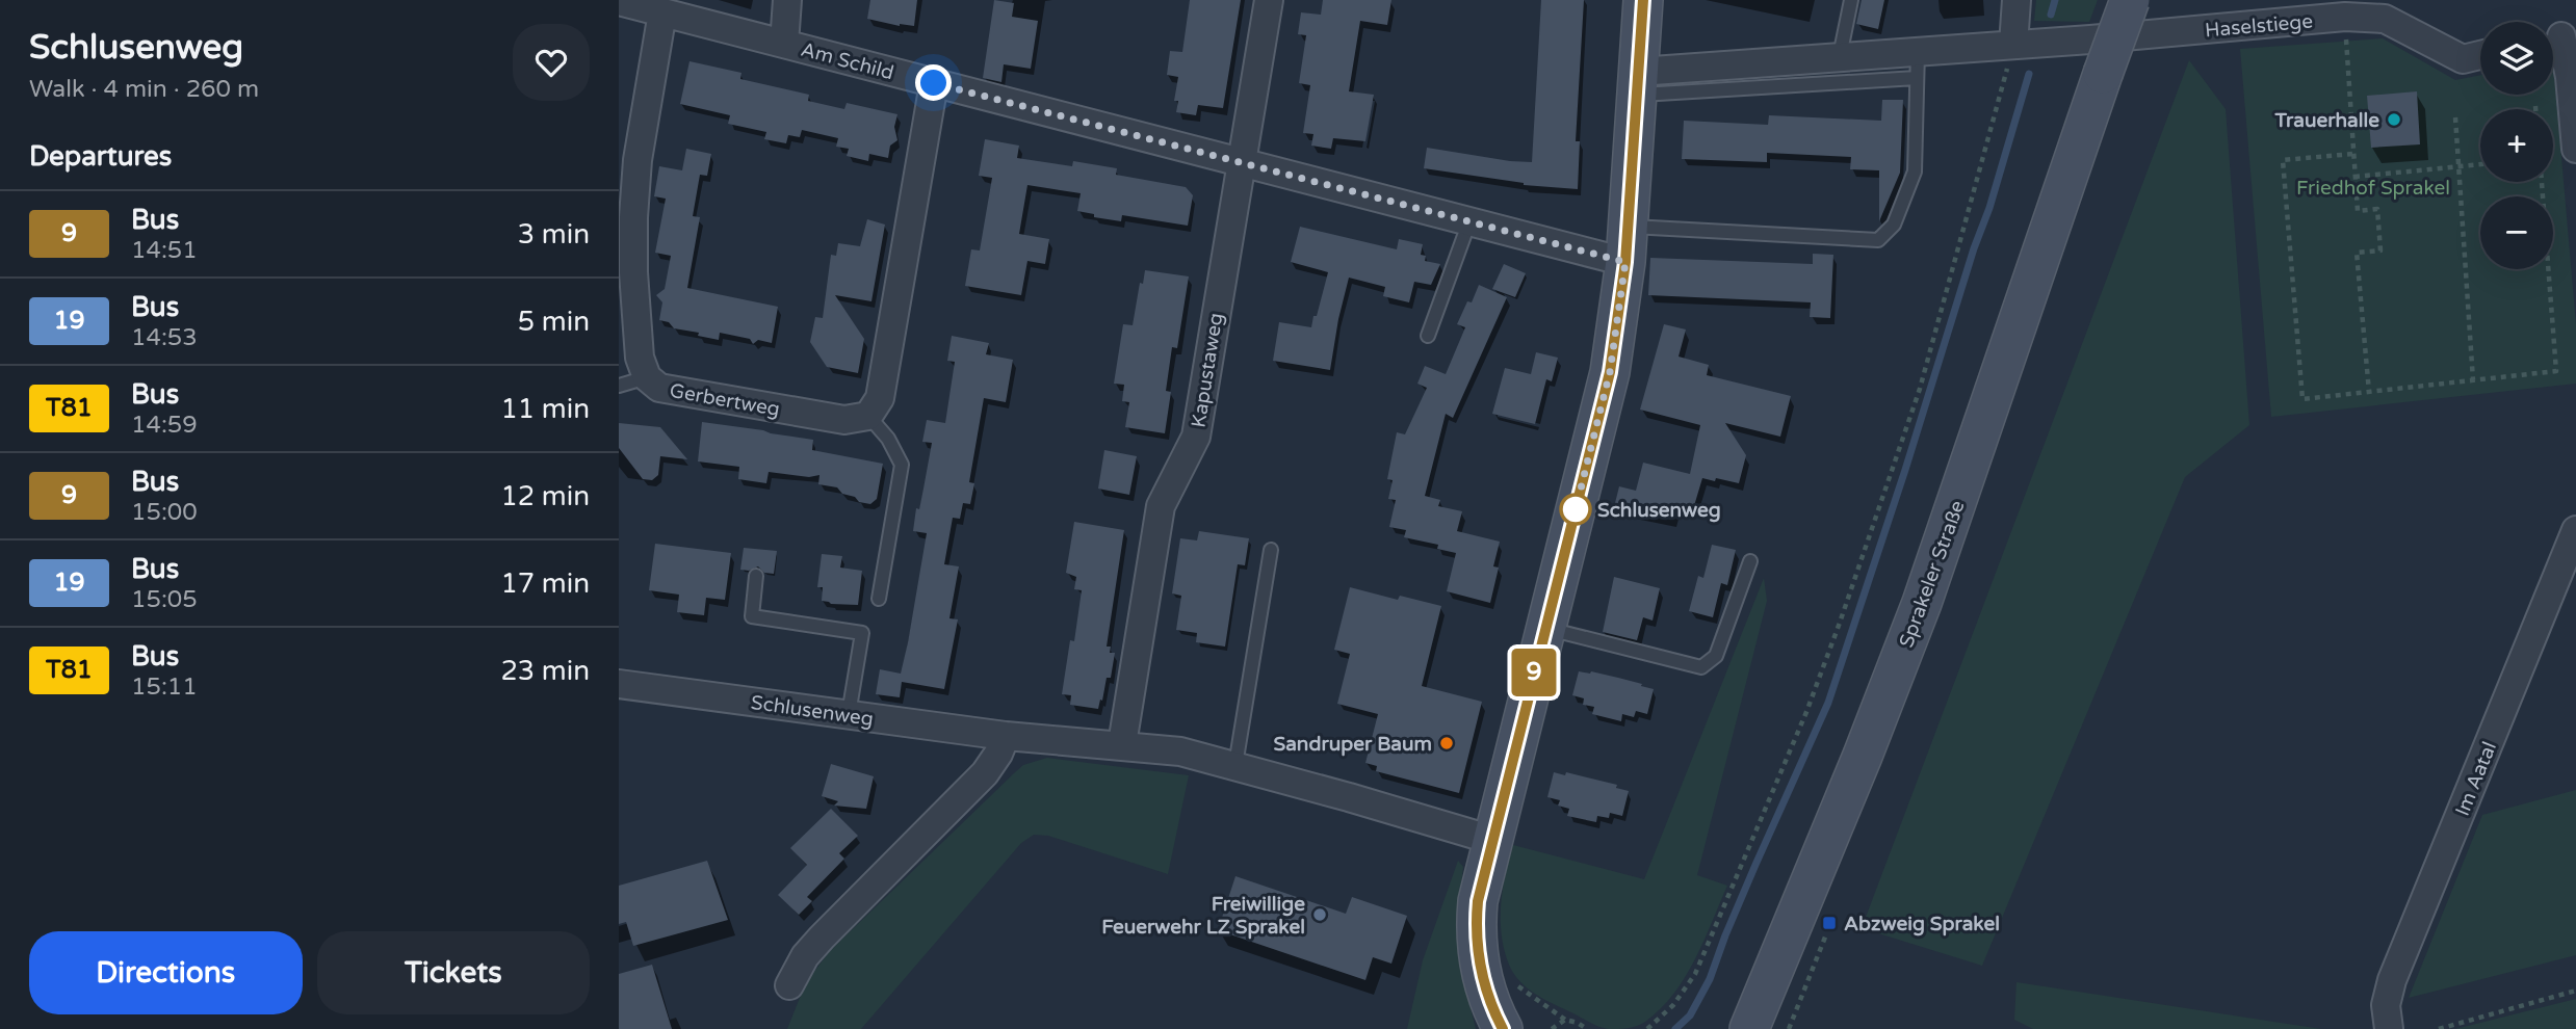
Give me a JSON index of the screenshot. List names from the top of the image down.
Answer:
{
  "streets": {
    "main road": ["Sprakeler Straße"],
    "street": [
      "Haselstiege",
      "Am Schild",
      "Kapustaweg",
      "Gerbertweg",
      "Schlusenweg",
      "Im Aatal"
    ]
  },
  "crossings": [
    ["Am Schild", "Kapustaweg"],
    ["Am Schild", "Gerbertweg"],
    ["Kapustaweg", "Schlusenweg"]
  ],
  "parks": ["Friedhof Sprakel"],
  "places": {
    "other": [
      "Trauerhalle",
      "Schlusenweg",
      "Sandruper Baum",
      "Freiwillige Feuerwehr LZ Sprakel"
    ],
    "transit": ["Abzweig Sprakel"]
  },
  "lines": ["bus line 9"],
  "page": {
    "heading": [
      ["Schlusenweg", "Walk · 4 min · 260 m"],
      "Departures"
    ],
    "on_map": "9",
    "map_buttons": ["+", "−"],
    "list": [
      {
        "mark": "9",
        "name": "Bus",
        "note": "14:51",
        "value": "3 min"
      },
      {
        "mark": "19",
        "name": "Bus",
        "note": "14:53",
        "value": "5 min"
      },
      {
        "mark": "T81",
        "name": "Bus",
        "note": "14:59",
        "value": "11 min"
      },
      {
        "mark": "9",
        "name": "Bus",
        "note": "15:00",
        "value": "12 min"
      },
      {
        "mark": "19",
        "name": "Bus",
        "note": "15:05",
        "value": "17 min"
      },
      {
        "mark": "T81",
        "name": "Bus",
        "note": "15:11",
        "value": "23 min"
      }
    ],
    "buttons": ["Directions", "Tickets"]
  }
}
